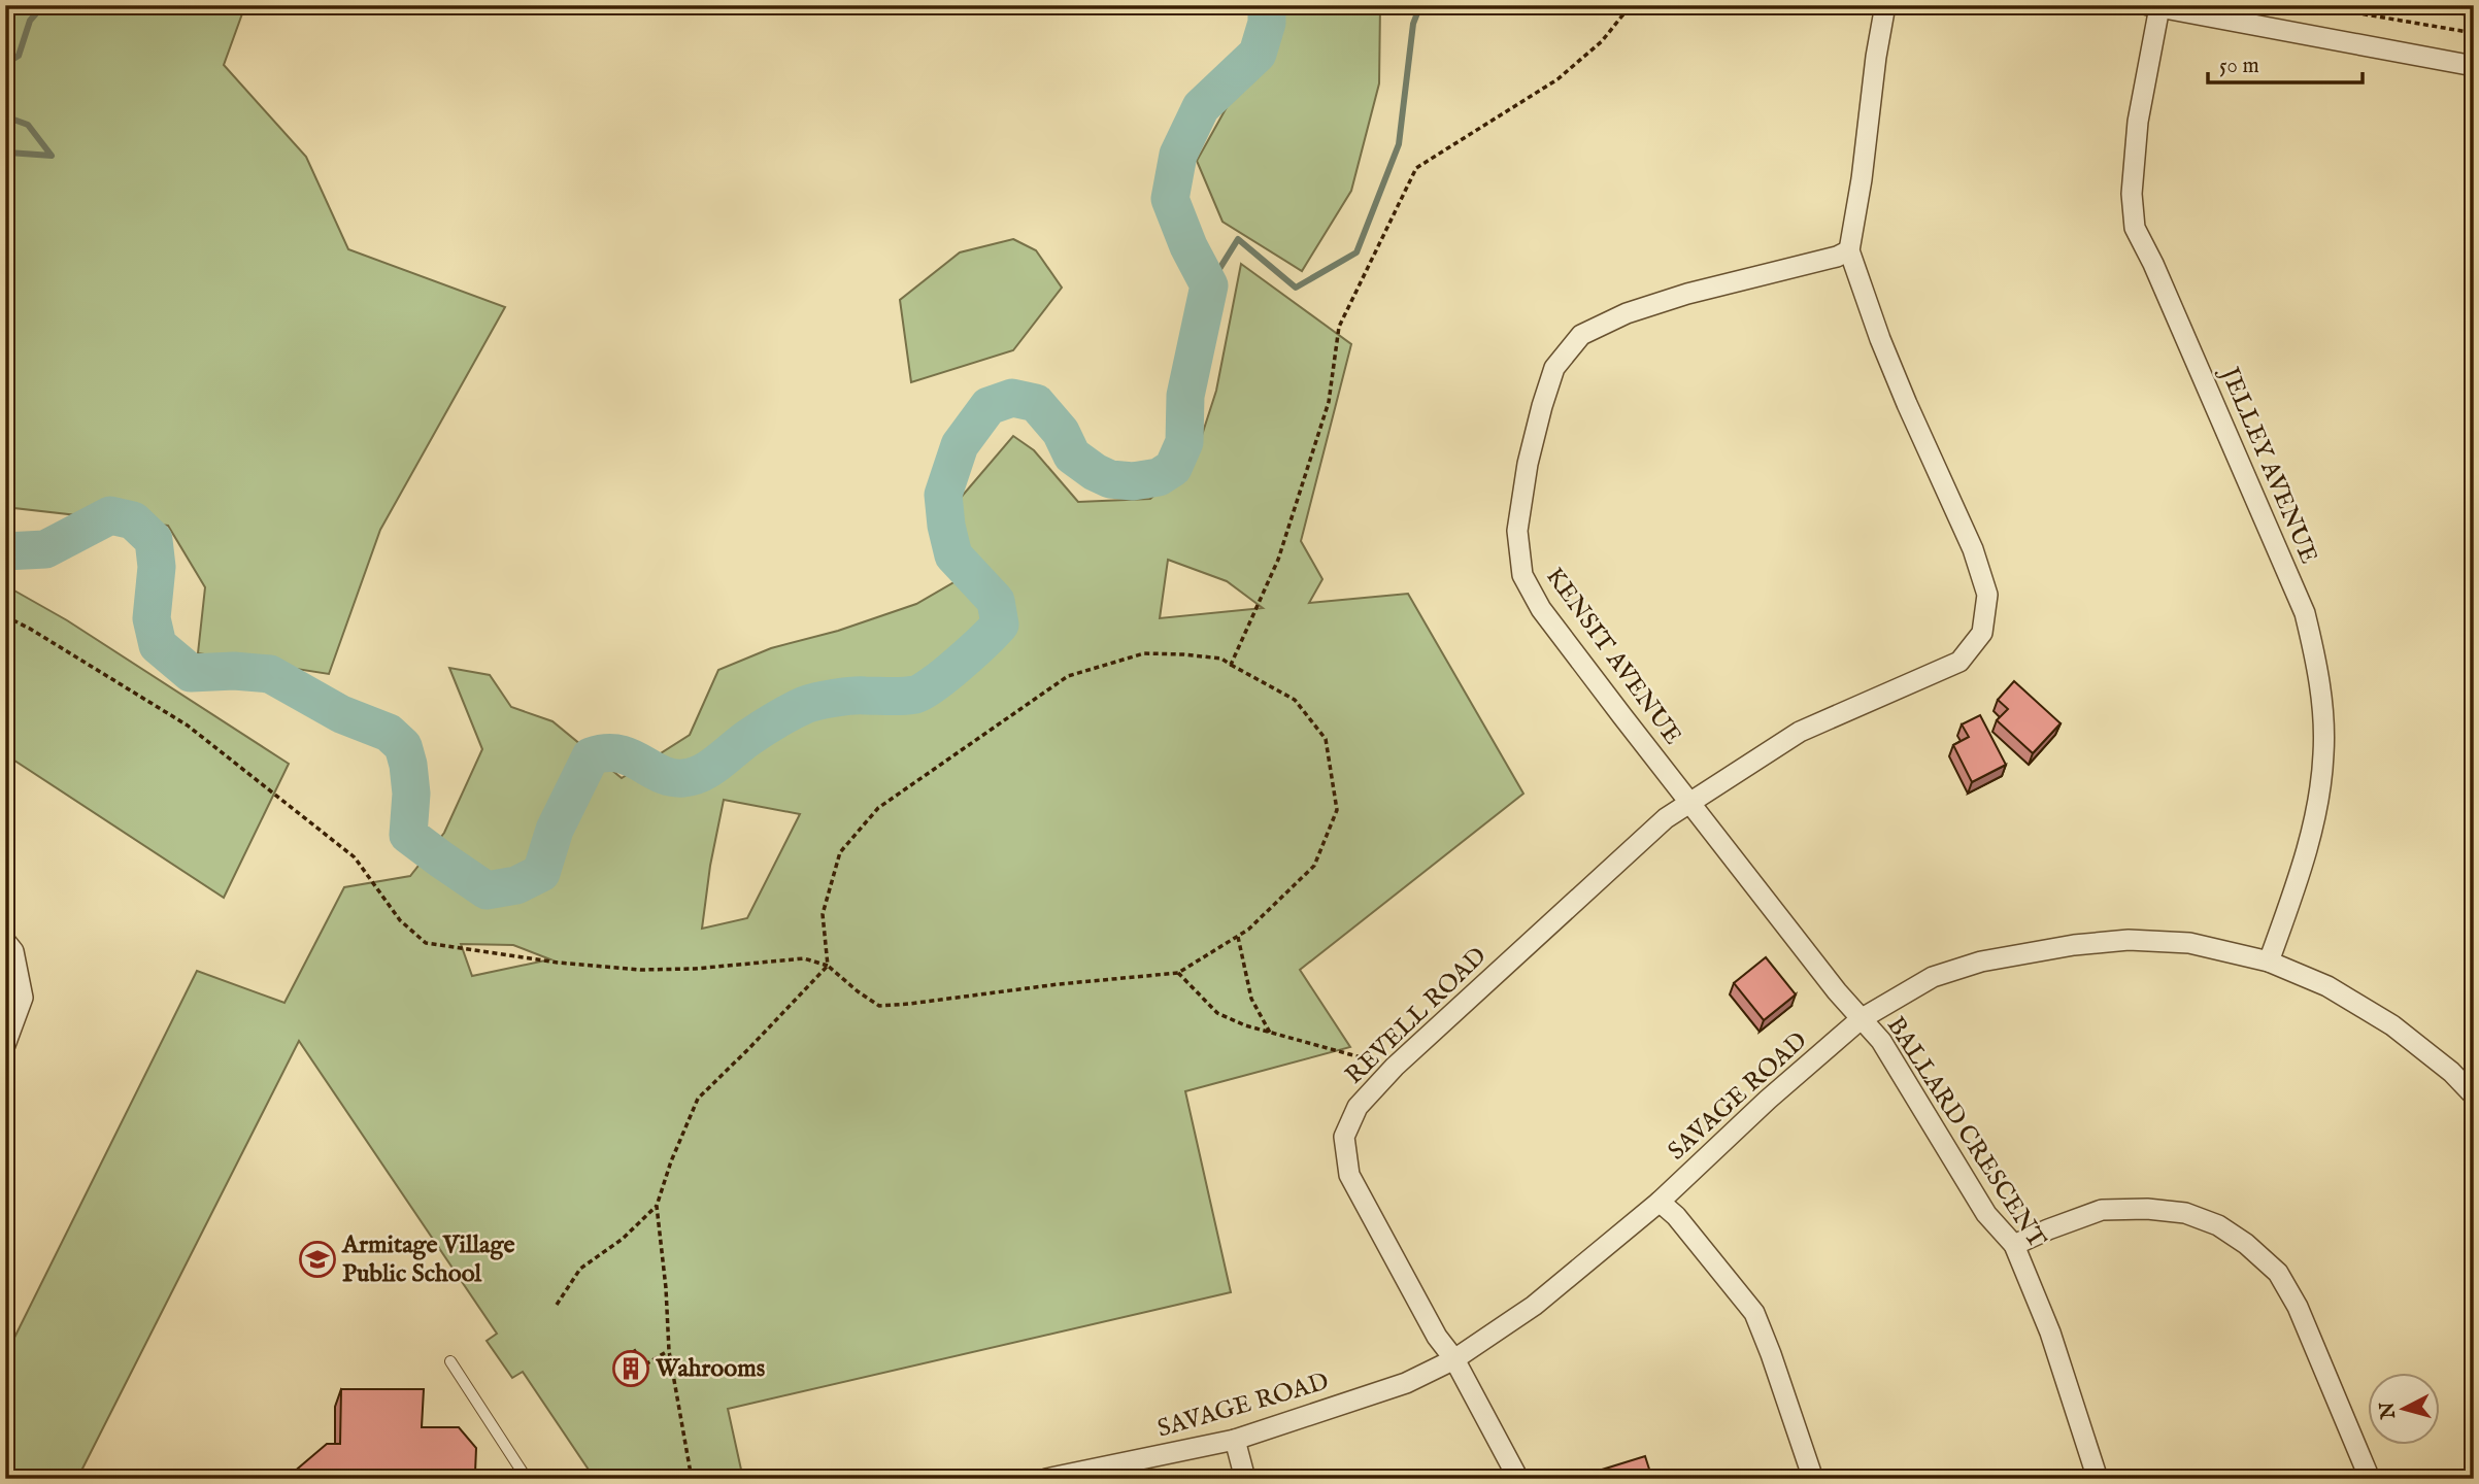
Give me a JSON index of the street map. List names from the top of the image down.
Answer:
{
  "streets": {
    "street": [
      "JELLEY AVENUE",
      "KENSIT AVENUE",
      "REVELL ROAD",
      "SAVAGE ROAD",
      "BALLARD CRESCENT"
    ]
  },
  "crossings": [
    ["JELLEY AVENUE", "SAVAGE ROAD"],
    ["KENSIT AVENUE", "REVELL ROAD"],
    ["KENSIT AVENUE", "SAVAGE ROAD"],
    ["KENSIT AVENUE", "BALLARD CRESCENT"],
    ["REVELL ROAD", "SAVAGE ROAD"],
    ["SAVAGE ROAD", "BALLARD CRESCENT"]
  ],
  "places": {
    "school or university": ["Armitage Village Public School"],
    "building": ["Wahrooms"]
  },
  "scale_bar": "50 m",
  "north": "left"
}
